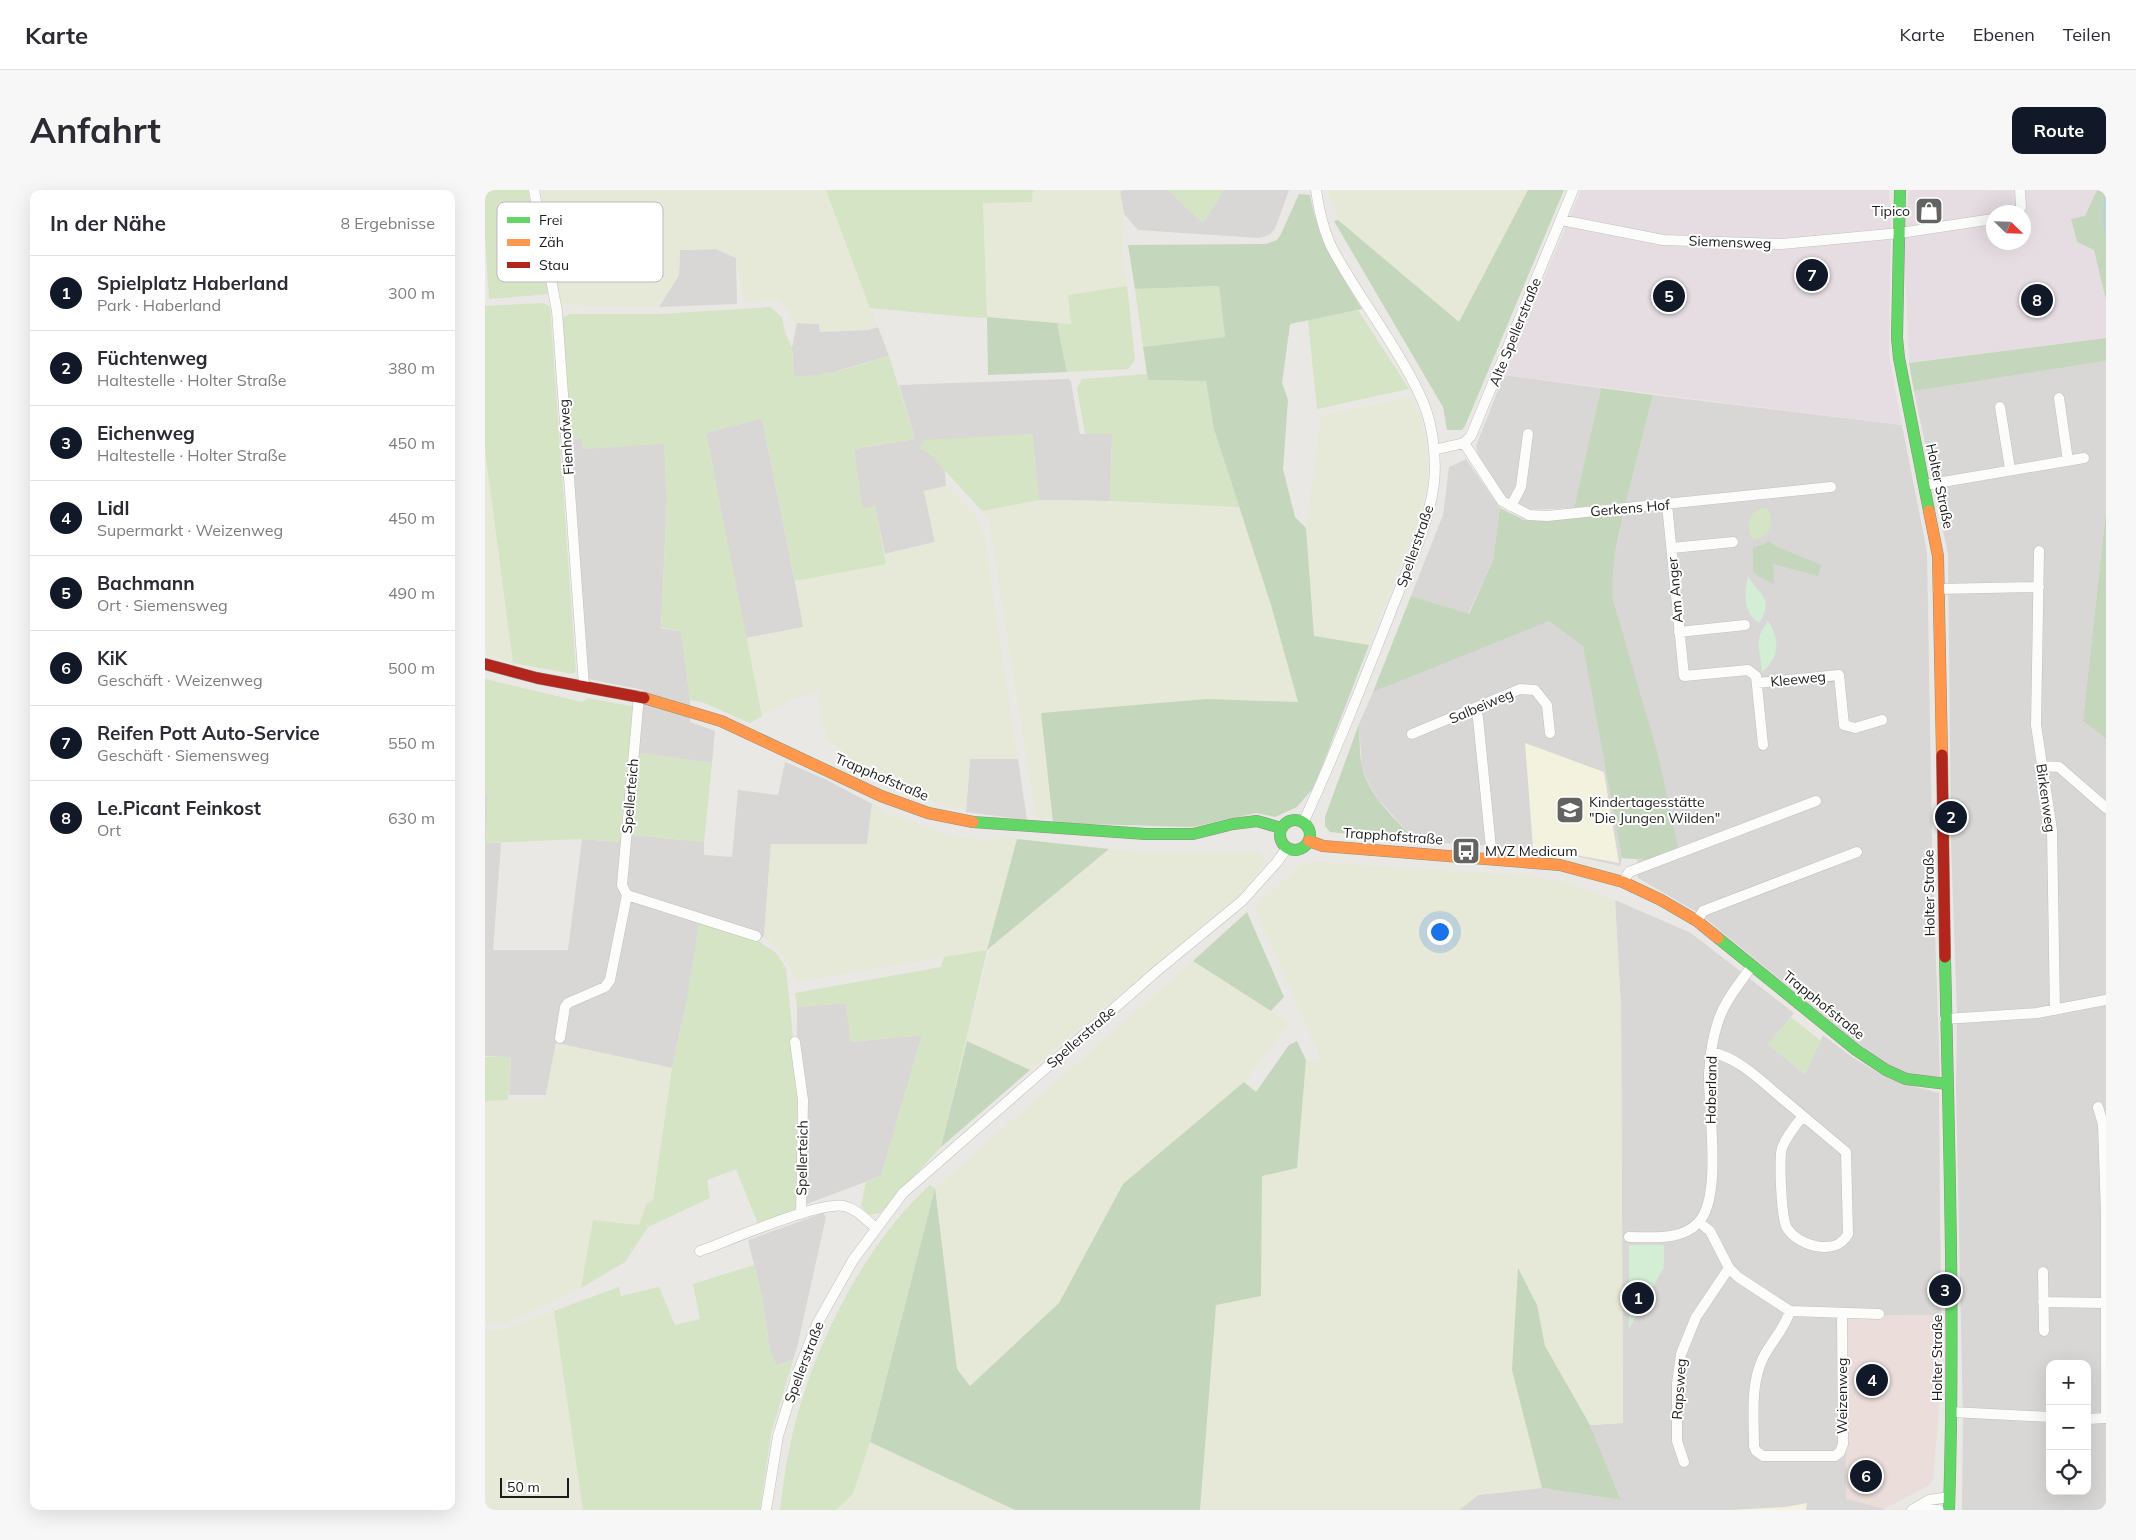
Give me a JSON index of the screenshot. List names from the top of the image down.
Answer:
{
  "streets": {
    "street": [
      "Siemensweg",
      "Alte Spellerstraße",
      "Fienhofweg",
      "Holter Straße",
      "Gerkens Hof",
      "Spellerstraße",
      "Am Anger",
      "Kleeweg",
      "Salbeiweg",
      "Trapphofstraße",
      "Spellerteich",
      "Birkenweg",
      "Haberland",
      "Rapsweg",
      "Weizenweg"
    ]
  },
  "crossings": [
    ["Siemensweg", "Alte Spellerstraße"],
    ["Siemensweg", "Holter Straße"],
    ["Alte Spellerstraße", "Gerkens Hof"],
    ["Fienhofweg", "Trapphofstraße"],
    ["Holter Straße", "Trapphofstraße"],
    ["Gerkens Hof", "Am Anger"],
    ["Spellerstraße", "Trapphofstraße"],
    ["Am Anger", "Kleeweg"],
    ["Trapphofstraße", "Spellerteich"],
    ["Trapphofstraße", "Haberland"]
  ],
  "places": {
    "shop": ["Tipico"],
    "school or university": ["Kindertagesstätte \"Die Jungen Wilden\""],
    "bus stop": ["MVZ Medicum"]
  },
  "legend": ["Frei", "Zäh", "Stau"],
  "scale_bar": "50 m",
  "north": "bottom right",
  "page": {
    "header": "Karte",
    "nav": ["Karte", "Ebenen", "Teilen"],
    "buttons": "Route",
    "title": "Anfahrt",
    "heading": ["In der Nähe", "8 Ergebnisse"],
    "list": [
      {
        "mark": "1",
        "name": "Spielplatz Haberland",
        "note": "Park · Haberland",
        "value": "300 m"
      },
      {
        "mark": "2",
        "name": "Füchtenweg",
        "note": "Haltestelle · Holter Straße",
        "value": "380 m"
      },
      {
        "mark": "3",
        "name": "Eichenweg",
        "note": "Haltestelle · Holter Straße",
        "value": "450 m"
      },
      {
        "mark": "4",
        "name": "Lidl",
        "note": "Supermarkt · Weizenweg",
        "value": "450 m"
      },
      {
        "mark": "5",
        "name": "Bachmann",
        "note": "Ort · Siemensweg",
        "value": "490 m"
      },
      {
        "mark": "6",
        "name": "KiK",
        "note": "Geschäft · Weizenweg",
        "value": "500 m"
      },
      {
        "mark": "7",
        "name": "Reifen Pott Auto-Service",
        "note": "Geschäft · Siemensweg",
        "value": "550 m"
      },
      {
        "mark": "8",
        "name": "Le.Picant Feinkost",
        "note": "Ort",
        "value": "630 m"
      }
    ],
    "pins": [
      "7",
      "5",
      "8",
      "2",
      "3",
      "1",
      "4",
      "6"
    ],
    "map_buttons": ["+", "−"],
    "scale": "50 m"
  }
}
